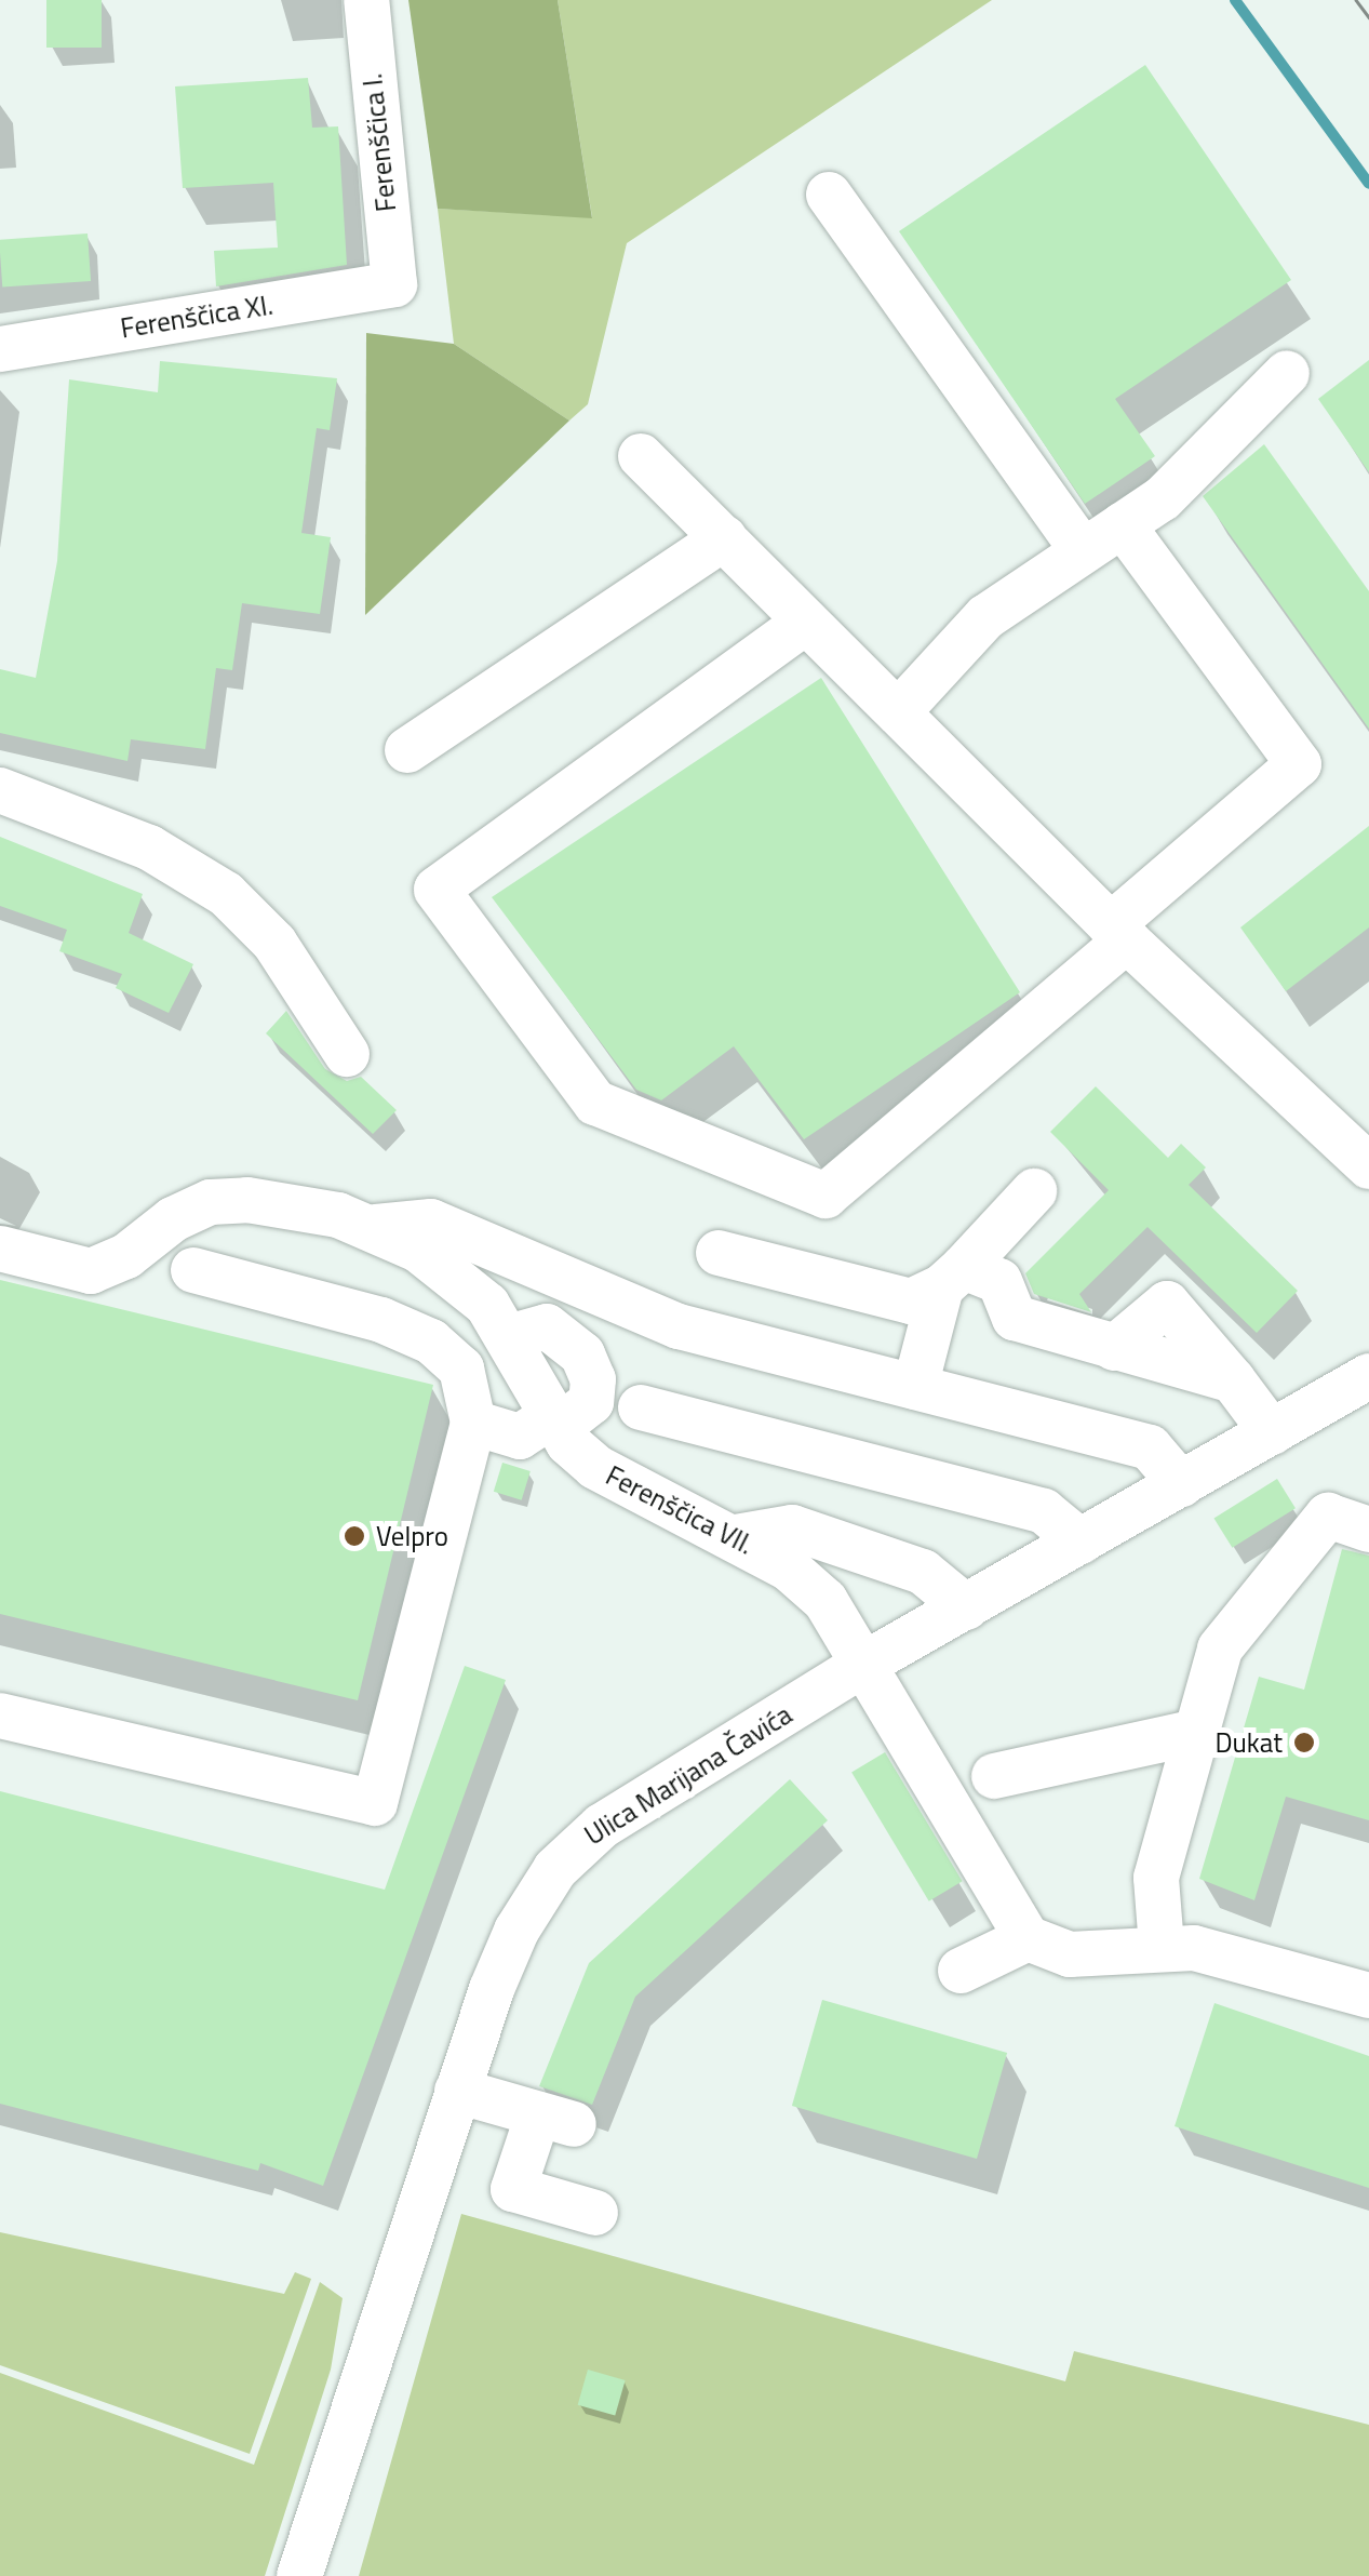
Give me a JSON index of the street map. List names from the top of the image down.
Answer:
{
  "streets": {
    "street": [
      "Ferenščica I.",
      "Ferenščica XI.",
      "Ferenščica VII.",
      "Ulica Marijana Čavića"
    ]
  },
  "crossings": [
    ["Ferenščica I.", "Ferenščica XI."],
    ["Ferenščica VII.", "Ulica Marijana Čavića"]
  ],
  "places": ["Velpro", "Dukat"]
}
